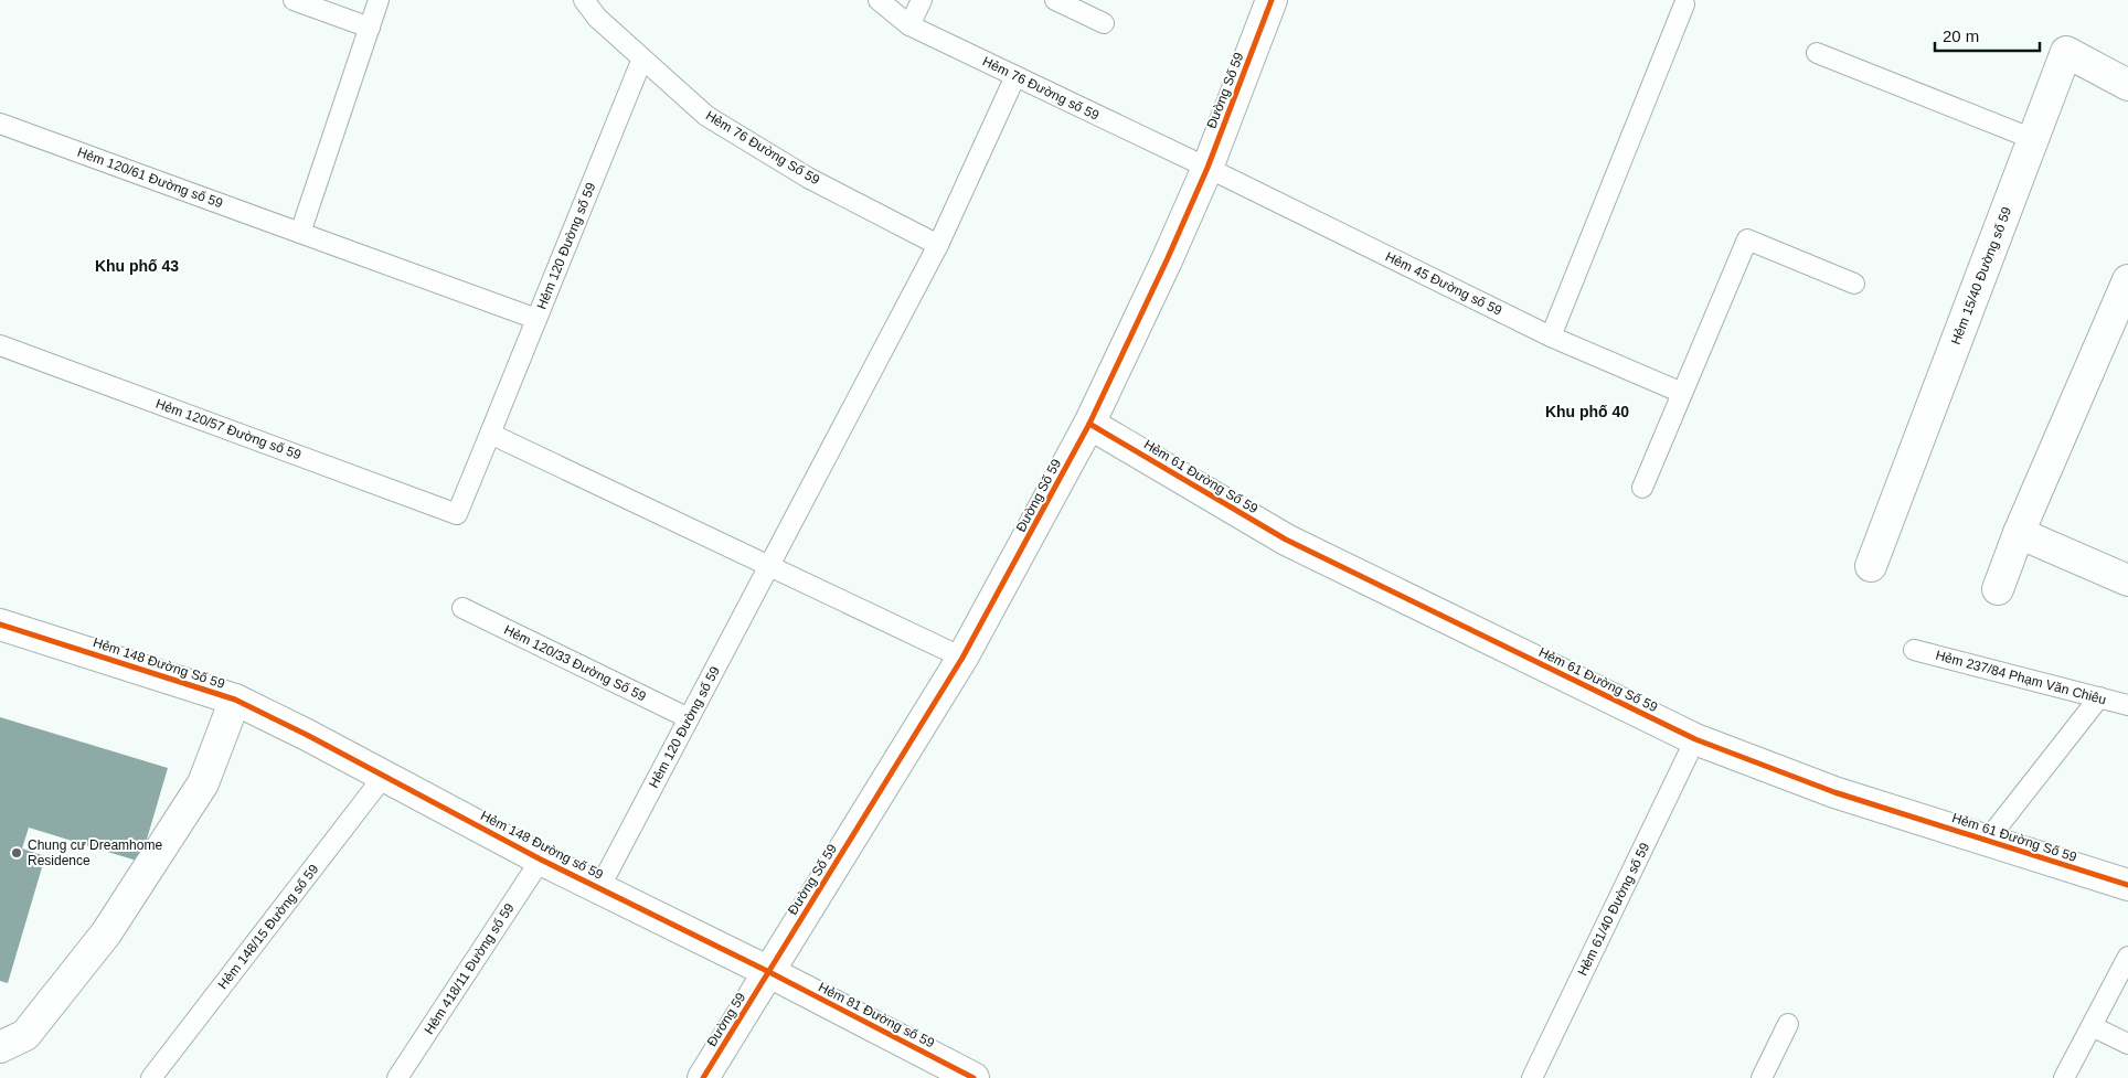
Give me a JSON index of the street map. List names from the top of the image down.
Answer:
{
  "streets": {
    "street": [
      "Đường Số 59",
      "Hẻm 15/40 Đường số 59",
      "Hẻm 61 Đường Số 59",
      "Hẻm 148 Đường Số 59",
      "Hẻm 148 Đường số 59",
      "Hẻm 81 Đường số 59",
      "Đường 59"
    ],
    "lane": [
      "Hẻm 76 Đường số 59",
      "Hẻm 76 Đường Số 59",
      "Hẻm 120/61 Đường số 59",
      "Hẻm 120 Đường số 59",
      "Hẻm 45 Đường số 59",
      "Hẻm 120/57 Đường số 59",
      "Hẻm 120/33 Đường Số 59",
      "Hẻm 237/84 Phạm Văn Chiêu",
      "Hẻm 61/40 Đường số 59",
      "Hẻm 148/15 Đường số 59",
      "Hẻm 418/11 Đường số 59"
    ]
  },
  "crossings": [
    ["Hẻm 76 Đường số 59", "Đường Số 59"],
    ["Hẻm 76 Đường số 59", "Hẻm 76 Đường Số 59"],
    ["Hẻm 76 Đường số 59", "Hẻm 45 Đường số 59"],
    ["Đường Số 59", "Hẻm 45 Đường số 59"],
    ["Đường Số 59", "Hẻm 61 Đường Số 59"],
    ["Đường Số 59", "Hẻm 148 Đường số 59"],
    ["Đường Số 59", "Hẻm 81 Đường số 59"],
    ["Đường Số 59", "Đường 59"],
    ["Hẻm 76 Đường Số 59", "Hẻm 120 Đường số 59"],
    ["Hẻm 120/61 Đường số 59", "Hẻm 120 Đường số 59"],
    ["Hẻm 120 Đường số 59", "Hẻm 120/57 Đường số 59"],
    ["Hẻm 120 Đường số 59", "Hẻm 120/33 Đường Số 59"],
    ["Hẻm 120 Đường số 59", "Hẻm 148 Đường số 59"],
    ["Hẻm 61 Đường Số 59", "Hẻm 61/40 Đường số 59"],
    ["Hẻm 148 Đường Số 59", "Hẻm 148 Đường số 59"],
    ["Hẻm 148 Đường số 59", "Hẻm 148/15 Đường số 59"],
    ["Hẻm 148 Đường số 59", "Hẻm 418/11 Đường số 59"],
    ["Hẻm 148 Đường số 59", "Hẻm 81 Đường số 59"],
    ["Hẻm 148 Đường số 59", "Đường 59"],
    ["Hẻm 81 Đường số 59", "Đường 59"]
  ],
  "districts": ["Khu phố 43", "Khu phố 40"],
  "places": ["Chung cư Dreamhome Residence"],
  "scale_bar": "20 m"
}
